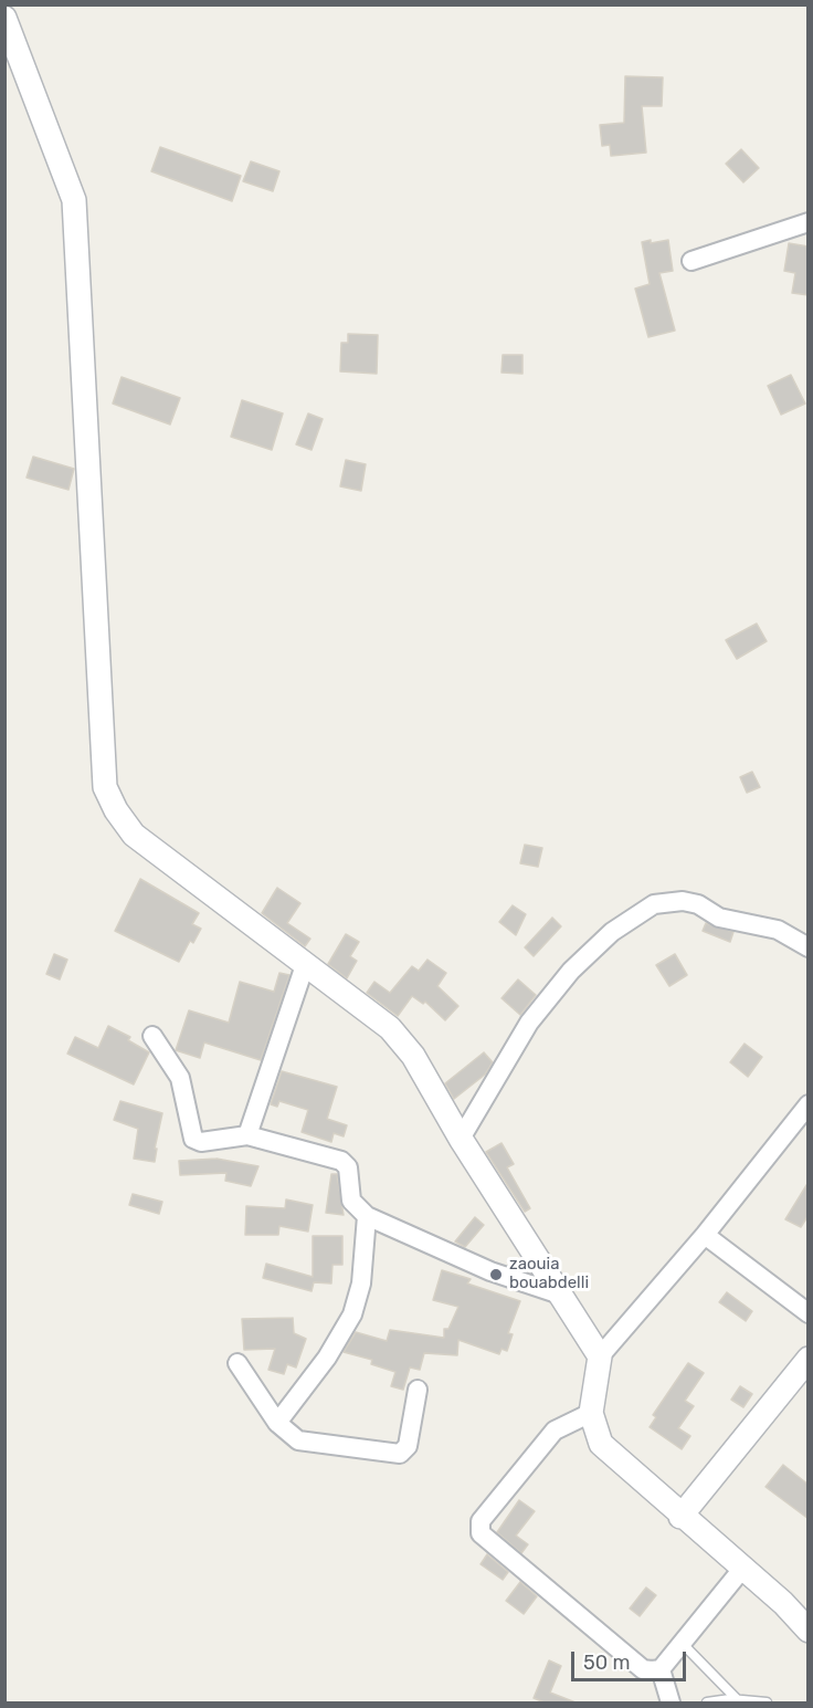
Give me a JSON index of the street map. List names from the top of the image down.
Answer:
{
  "places": ["zaouia bouabdelli"],
  "scale_bar": "50 m"
}
